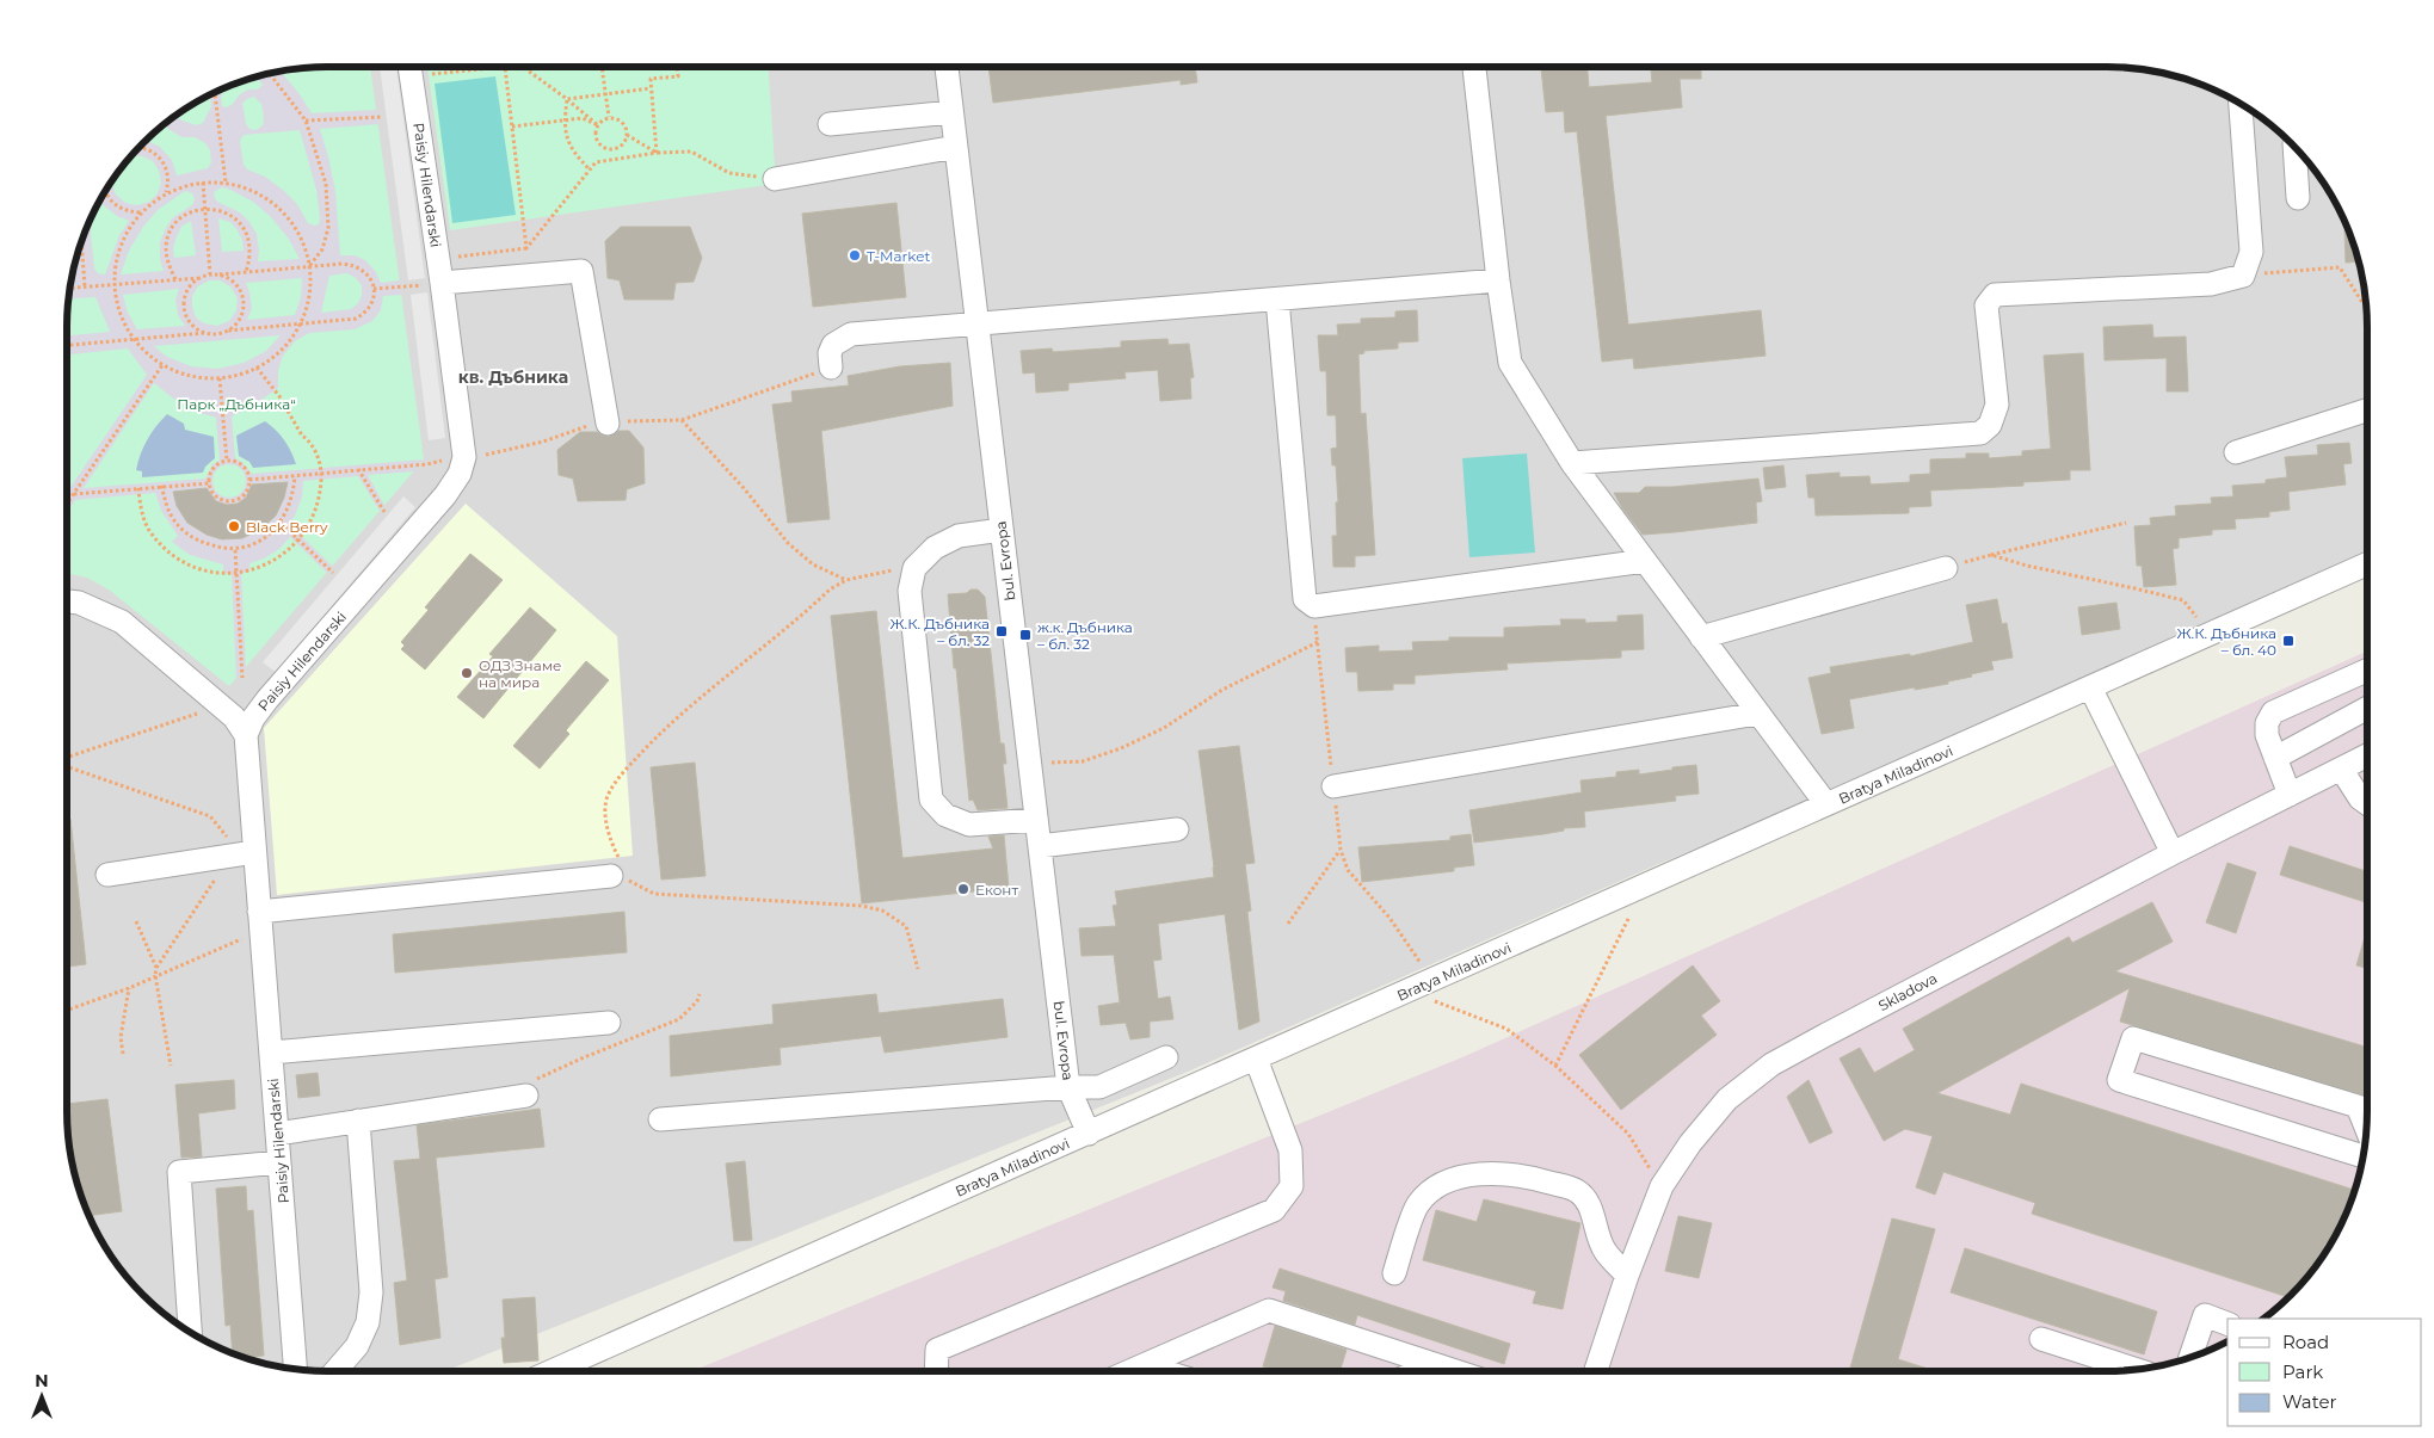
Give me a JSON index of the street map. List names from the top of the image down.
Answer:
{
  "streets": {
    "street": [
      "Paisiy Hilendarski",
      "bul. Evropa",
      "Bratya Miladinovi",
      "Skladova"
    ]
  },
  "crossings": [
    ["bul. Evropa", "Bratya Miladinovi"]
  ],
  "districts": ["кв. Дъбника"],
  "parks": ["Парк „Дъбника“"],
  "places": {
    "other": [
      "T-Market",
      "Black Berry",
      "ОДЗ Знаме на мира",
      "Еконт"
    ],
    "transit": ["Ж.К. Дъбника – бл. 32", "ж.к. Дъбника – бл. 32", "Ж.К. Дъбника – бл. 40"]
  },
  "legend": ["Road", "Park", "Water"],
  "north": "top"
}
